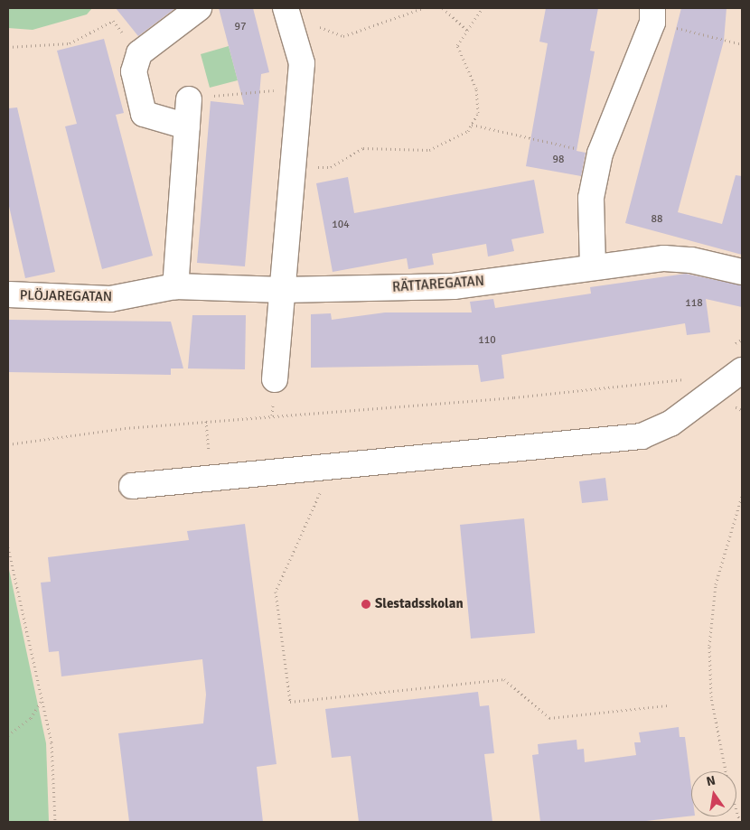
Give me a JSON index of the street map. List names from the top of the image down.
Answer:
{
  "streets": {
    "street": ["RÄTTAREGATAN", "PLÖJAREGATAN"]
  },
  "crossings": [
    ["RÄTTAREGATAN", "PLÖJAREGATAN"]
  ],
  "places": ["Slestadsskolan"],
  "house_numbers": [
    "97",
    "98",
    "88",
    "104",
    "118",
    "110"
  ],
  "north": "top"
}
